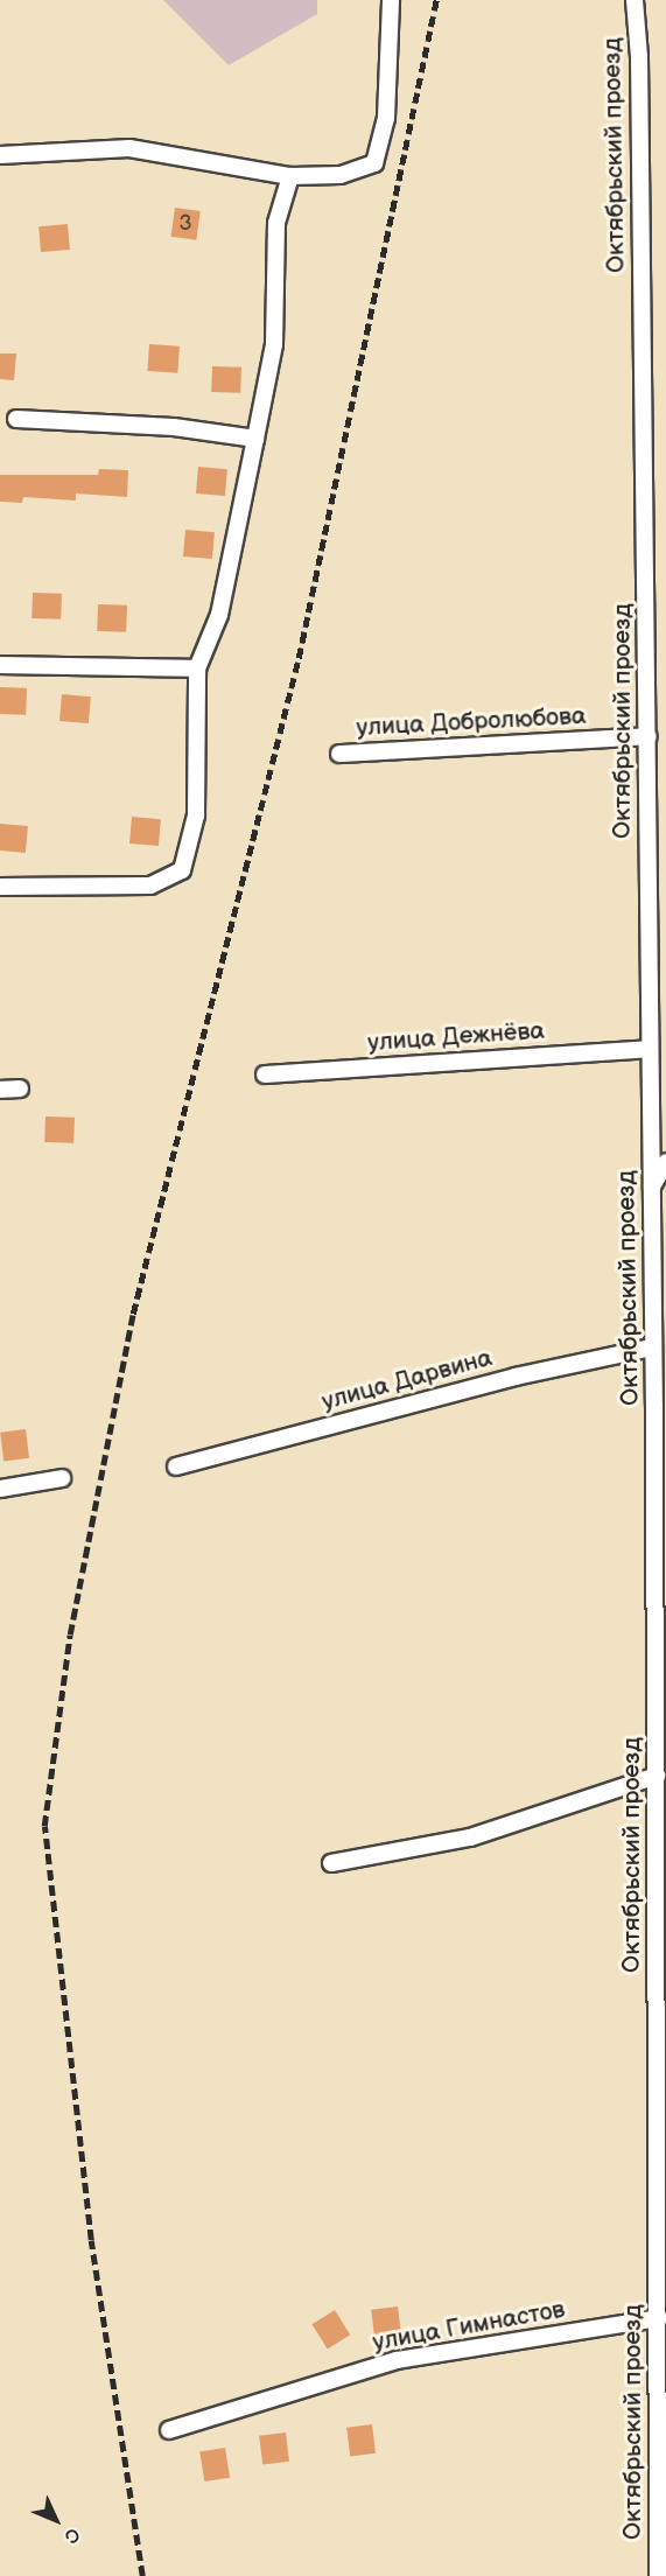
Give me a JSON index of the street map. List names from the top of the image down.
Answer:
{
  "streets": {
    "street": [
      "Октябрьский проезд",
      "улица Добролюбова",
      "улица Дежнёва",
      "улица Дарвина",
      "улица Гимнастов"
    ]
  },
  "crossings": [
    ["Октябрьский проезд", "улица Добролюбова"],
    ["Октябрьский проезд", "улица Дежнёва"],
    ["Октябрьский проезд", "улица Дарвина"],
    ["Октябрьский проезд", "улица Гимнастов"]
  ],
  "house_numbers": ["3"],
  "north": "bottom right"
}
